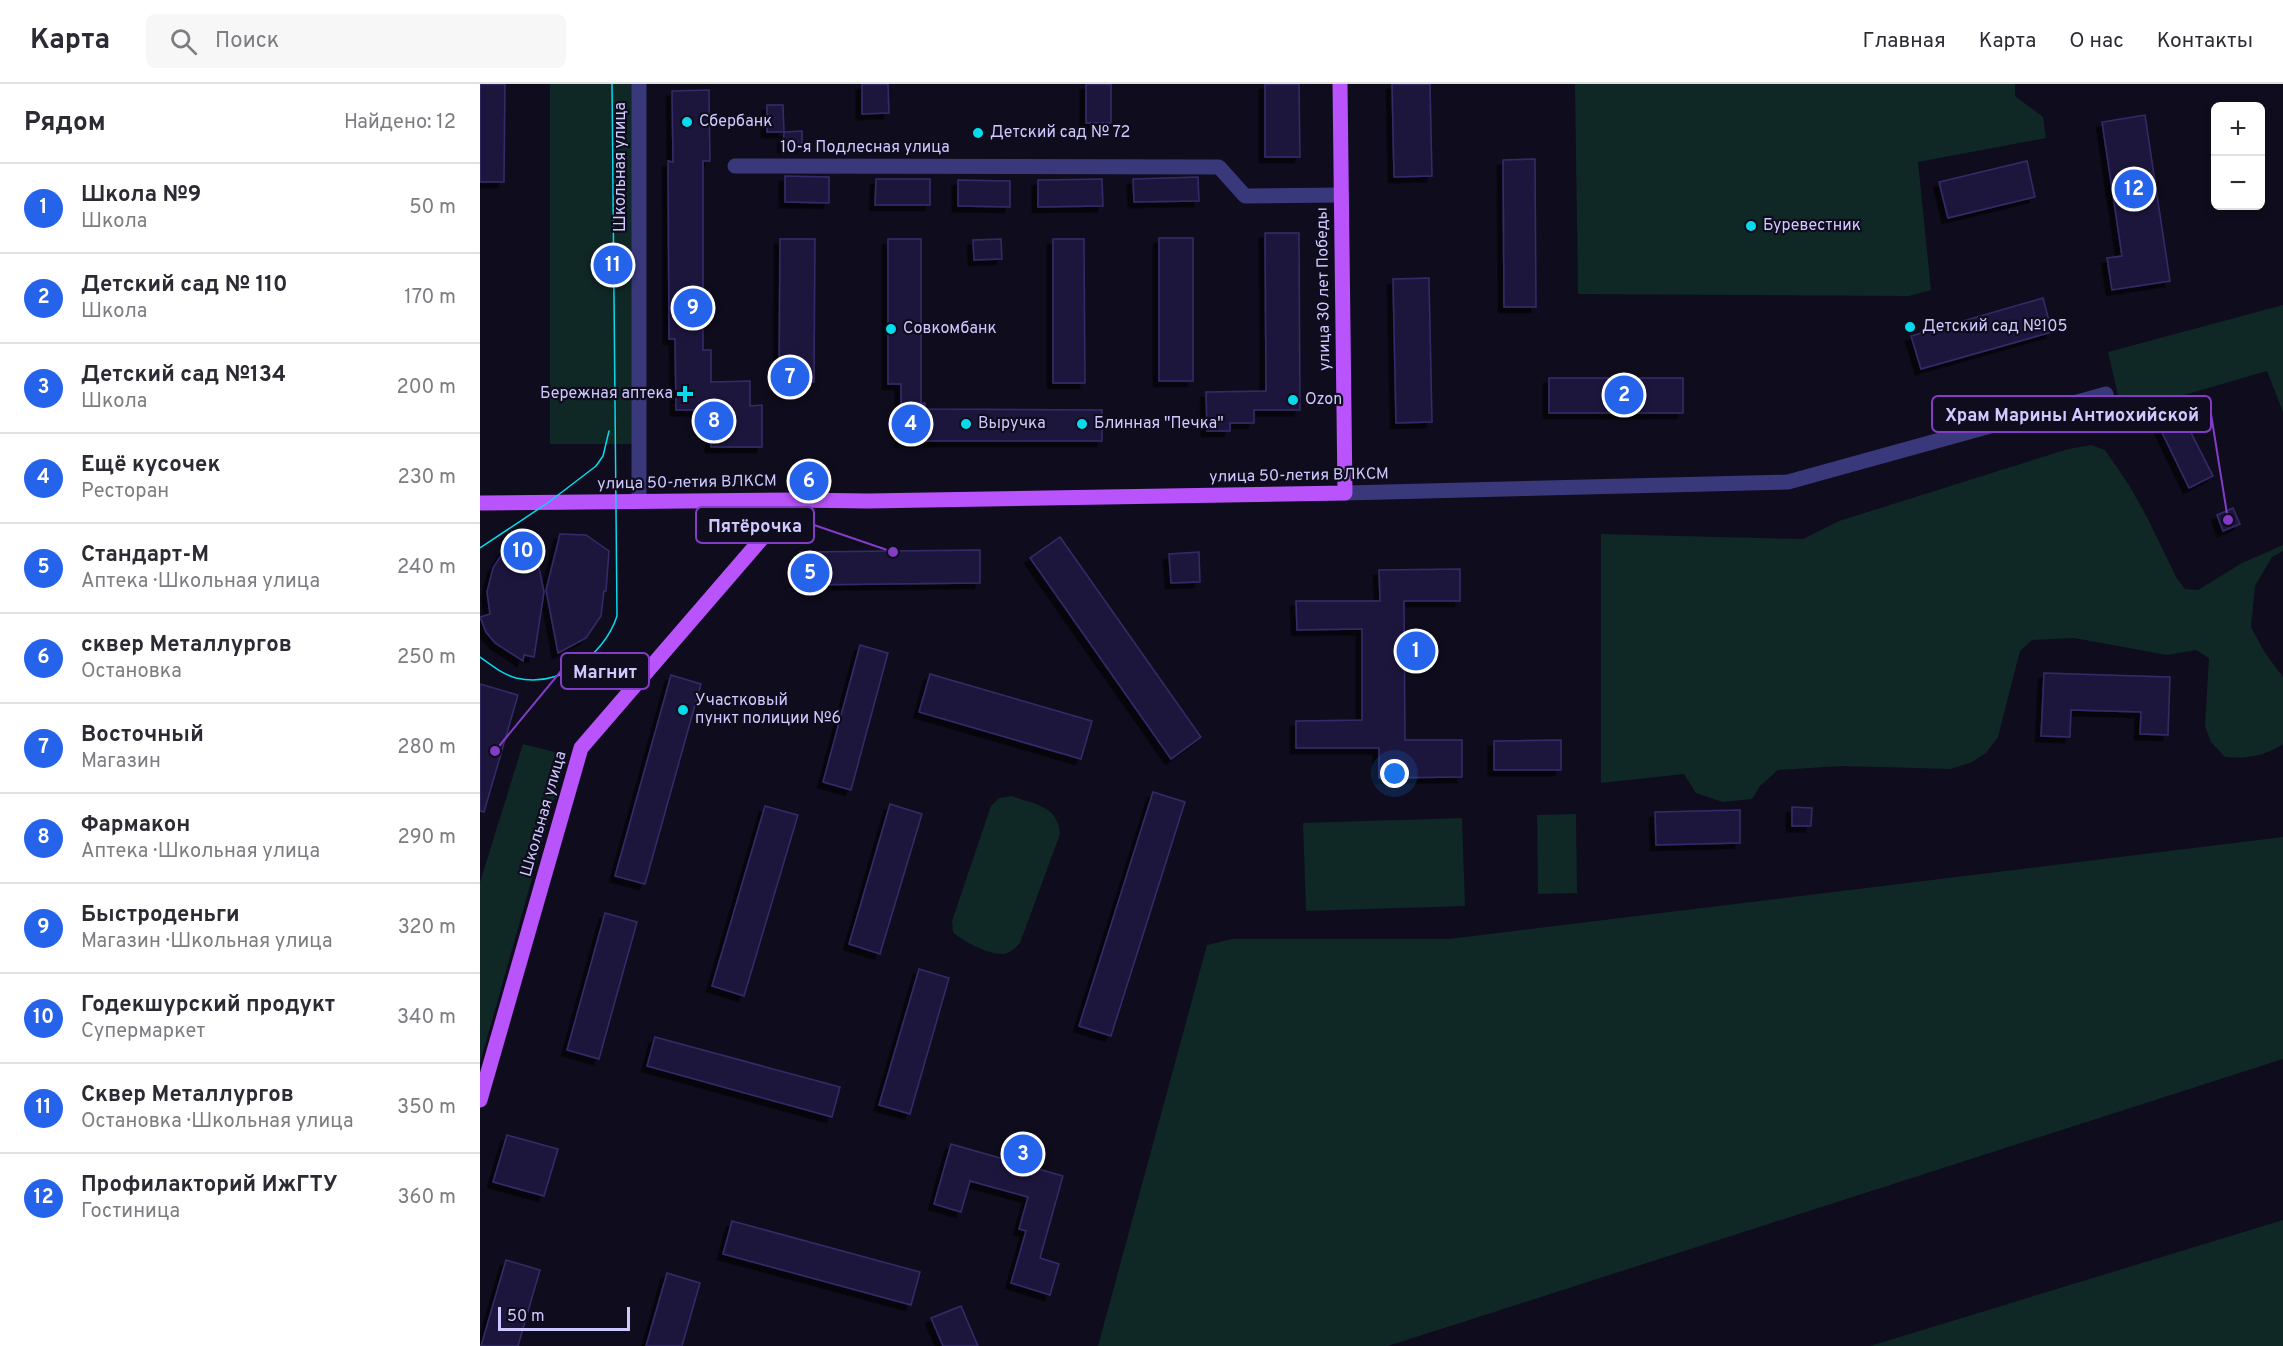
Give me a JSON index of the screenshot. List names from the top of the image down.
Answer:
{
  "streets": {
    "main road": ["Школьная улица", "улица 30 лет Победы", "улица 50-летия ВЛКСМ"],
    "street": ["10-я Подлесная улица"]
  },
  "crossings": [
    ["10-я Подлесная улица", "улица 30 лет Победы"],
    ["Школьная улица", "улица 50-летия ВЛКСМ"],
    ["улица 30 лет Победы", "улица 50-летия ВЛКСМ"]
  ],
  "places": {
    "other": [
      "Сбербанк",
      "Детский сад № 72",
      "Буревестник",
      "Детский сад №105",
      "Совкомбанк",
      "Ozon",
      "Выручка",
      "Блинная \"Печка\"",
      "Храм Марины Антиохийской",
      "Пятёрочка",
      "Участковый пункт полиции №6",
      "Магнит"
    ],
    "health": ["Бережная аптека"]
  },
  "scale_bar": "50 m",
  "page": {
    "header": "Карта",
    "search": "Поиск",
    "nav": [
      "Главная",
      "Карта",
      "О нас",
      "Контакты"
    ],
    "heading": ["Рядом", "Найдено: 12"],
    "map_buttons": ["+", "−"],
    "list": [
      {
        "mark": "1",
        "name": "Школа №9",
        "note": "Школа",
        "value": "50 m"
      },
      {
        "mark": "2",
        "name": "Детский сад № 110",
        "note": "Школа",
        "value": "170 m"
      },
      {
        "mark": "3",
        "name": "Детский сад №134",
        "note": "Школа",
        "value": "200 m"
      },
      {
        "mark": "4",
        "name": "Ещё кусочек",
        "note": "Ресторан",
        "value": "230 m"
      },
      {
        "mark": "5",
        "name": "Стандарт-М",
        "note": "Аптека · Школьная улица",
        "value": "240 m"
      },
      {
        "mark": "6",
        "name": "сквер Металлургов",
        "note": "Остановка",
        "value": "250 m"
      },
      {
        "mark": "7",
        "name": "Восточный",
        "note": "Магазин",
        "value": "280 m"
      },
      {
        "mark": "8",
        "name": "Фармакон",
        "note": "Аптека · Школьная улица",
        "value": "290 m"
      },
      {
        "mark": "9",
        "name": "Быстроденьги",
        "note": "Магазин · Школьная улица",
        "value": "320 m"
      },
      {
        "mark": "10",
        "name": "Годекшурский продукт",
        "note": "Супермаркет",
        "value": "340 m"
      },
      {
        "mark": "11",
        "name": "Сквер Металлургов",
        "note": "Остановка · Школьная улица",
        "value": "350 m"
      },
      {
        "mark": "12",
        "name": "Профилакторий ИжГТУ",
        "note": "Гостиница",
        "value": "360 m"
      }
    ],
    "pins": [
      "12",
      "11",
      "9",
      "7",
      "2",
      "8",
      "4",
      "6",
      "10",
      "5",
      "1",
      "3"
    ],
    "scale": "50 m"
  }
}
